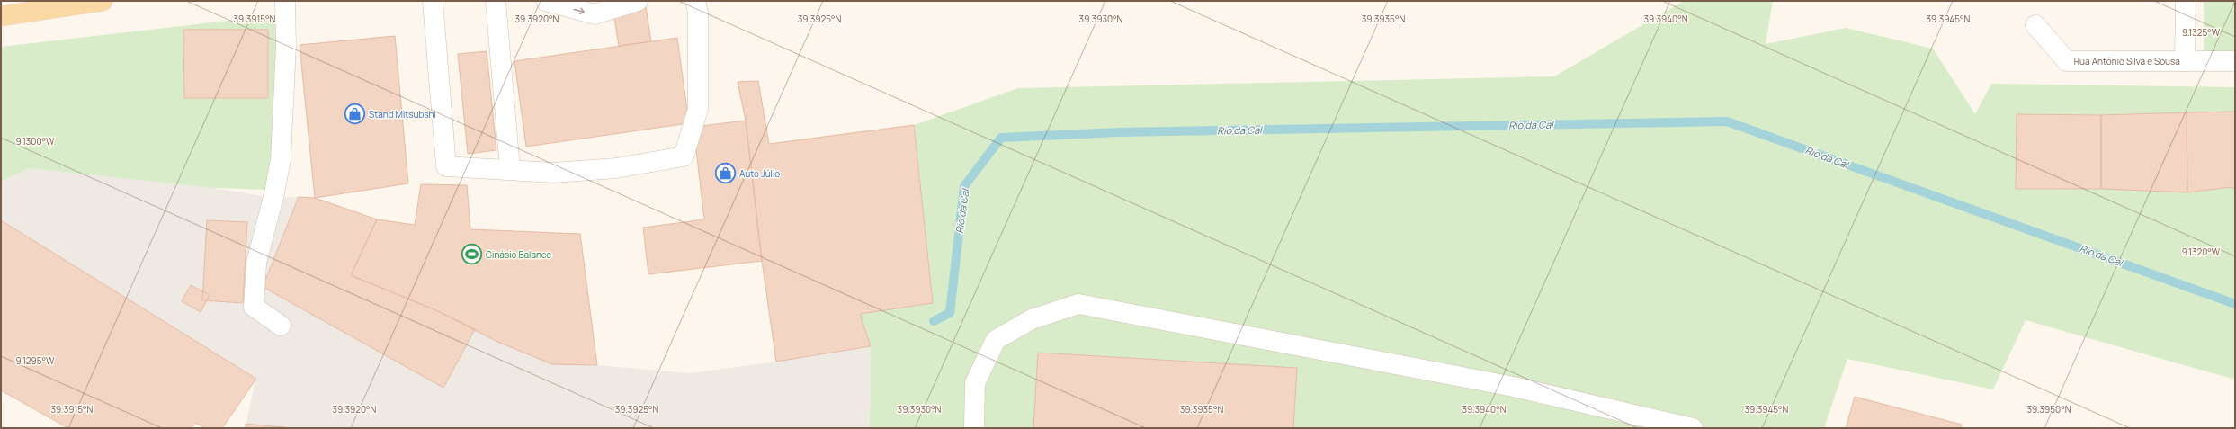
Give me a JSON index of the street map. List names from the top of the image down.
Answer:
{
  "streets": {
    "street": ["Rua António Silva e Sousa"]
  },
  "water": ["Rio da Cal"],
  "places": {
    "shop": ["Stand Mitsubshi", "Auto Júlio"],
    "sports": ["Ginásio Balance"]
  },
  "coordinates": [
    "39.3915°N",
    "39.3920°N",
    "39.3925°N",
    "39.3930°N",
    "39.3935°N",
    "39.3940°N",
    "39.3945°N",
    "9.1325°W",
    "9.1300°W",
    "9.1320°W",
    "9.1295°W",
    "39.3950°N"
  ]
}
